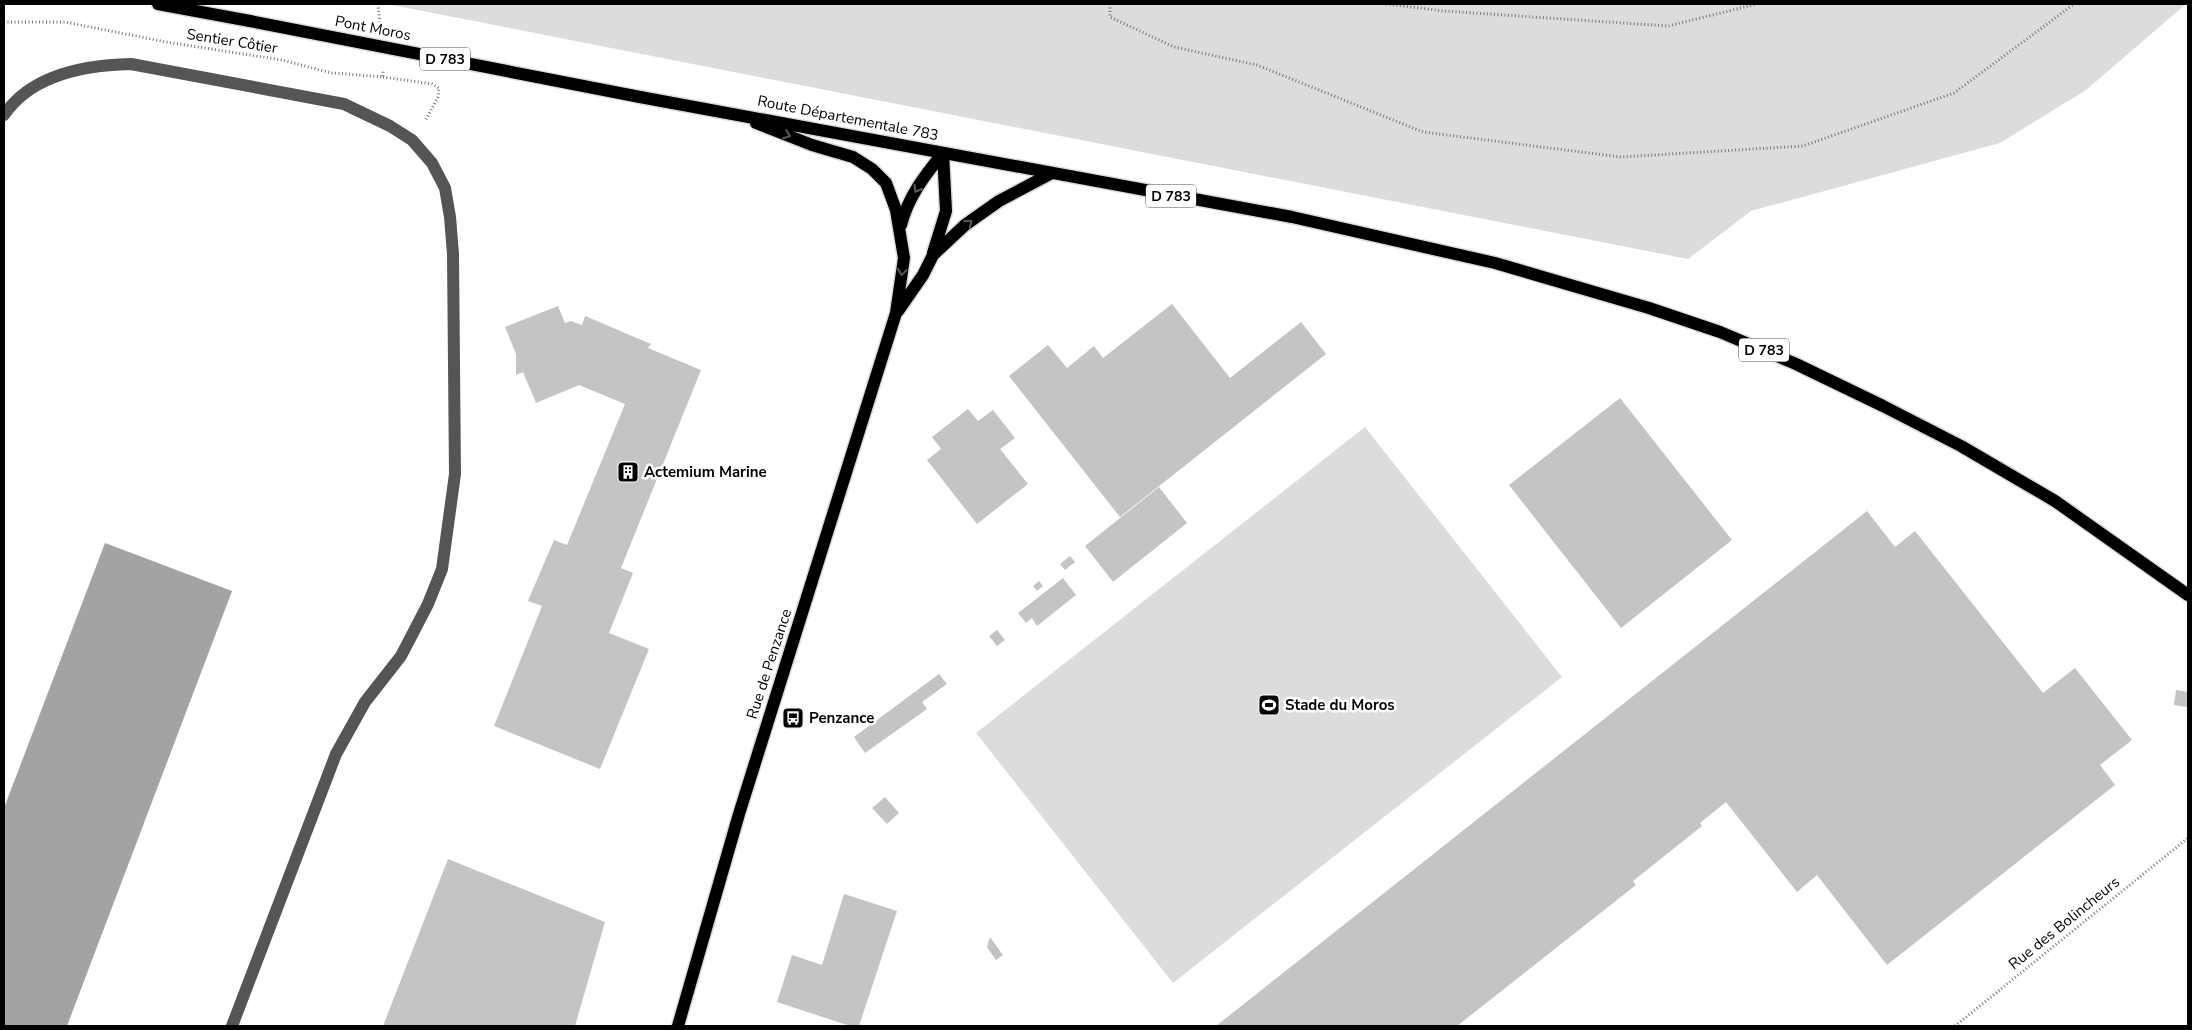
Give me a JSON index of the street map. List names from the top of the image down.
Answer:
{
  "streets": {
    "main road": [
      "Pont Moros",
      "D 783",
      "Route Départementale 783",
      "Rue de Penzance"
    ],
    "path": ["Sentier Côtier", "Rue des Bolincheurs"]
  },
  "crossings": [
    ["Pont Moros", "Route Départementale 783"],
    ["D 783", "Route Départementale 783"],
    ["D 783", "Rue de Penzance"],
    ["Route Départementale 783", "Rue de Penzance"]
  ],
  "places": {
    "building": ["Actemium Marine"],
    "sports": ["Stade du Moros"],
    "bus stop": ["Penzance"]
  }
}
